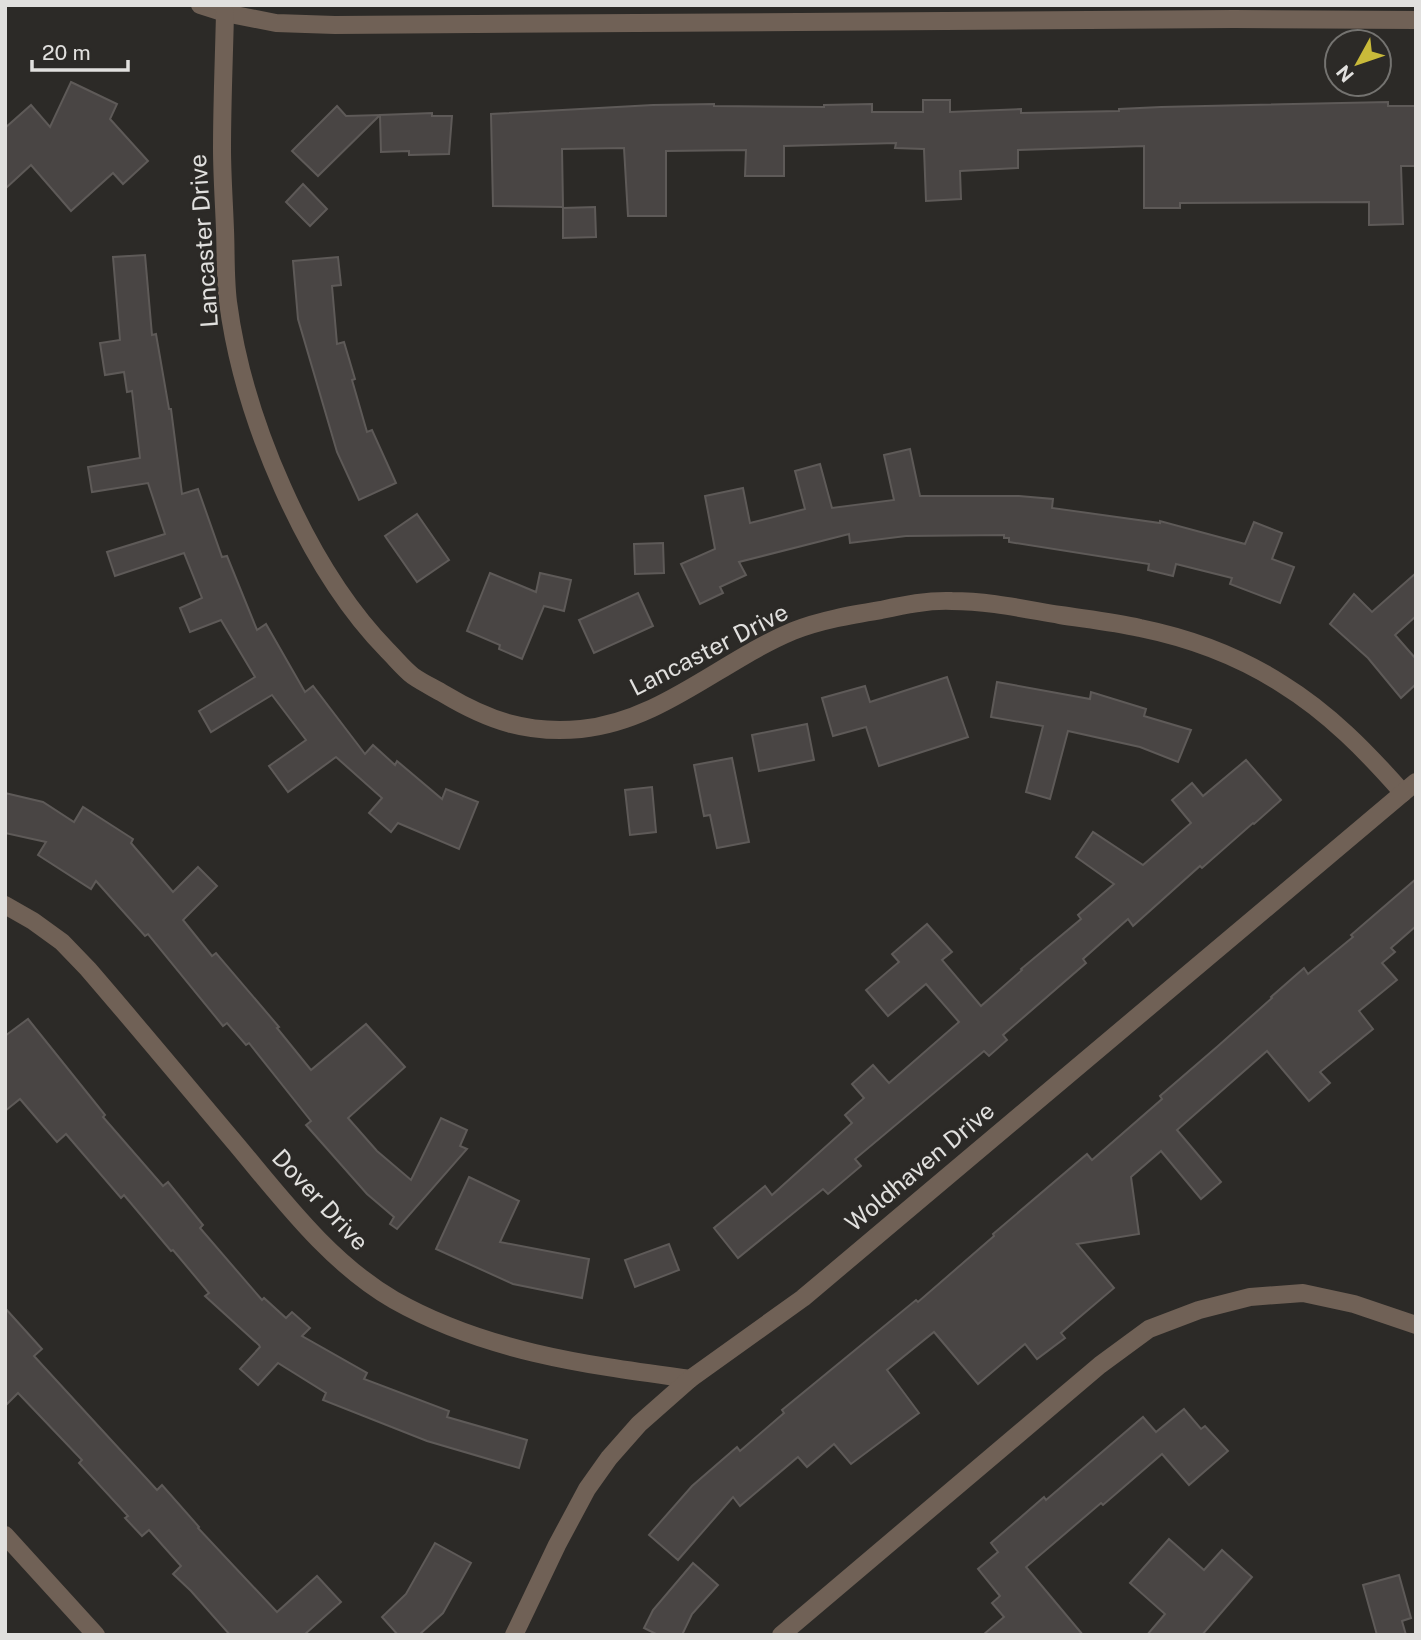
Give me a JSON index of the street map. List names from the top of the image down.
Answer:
{
  "streets": {
    "street": ["Lancaster Drive", "Woldhaven Drive", "Dover Drive"]
  },
  "crossings": [
    ["Lancaster Drive", "Woldhaven Drive"],
    ["Woldhaven Drive", "Dover Drive"]
  ],
  "scale_bar": "20 m",
  "north": "bottom left"
}
